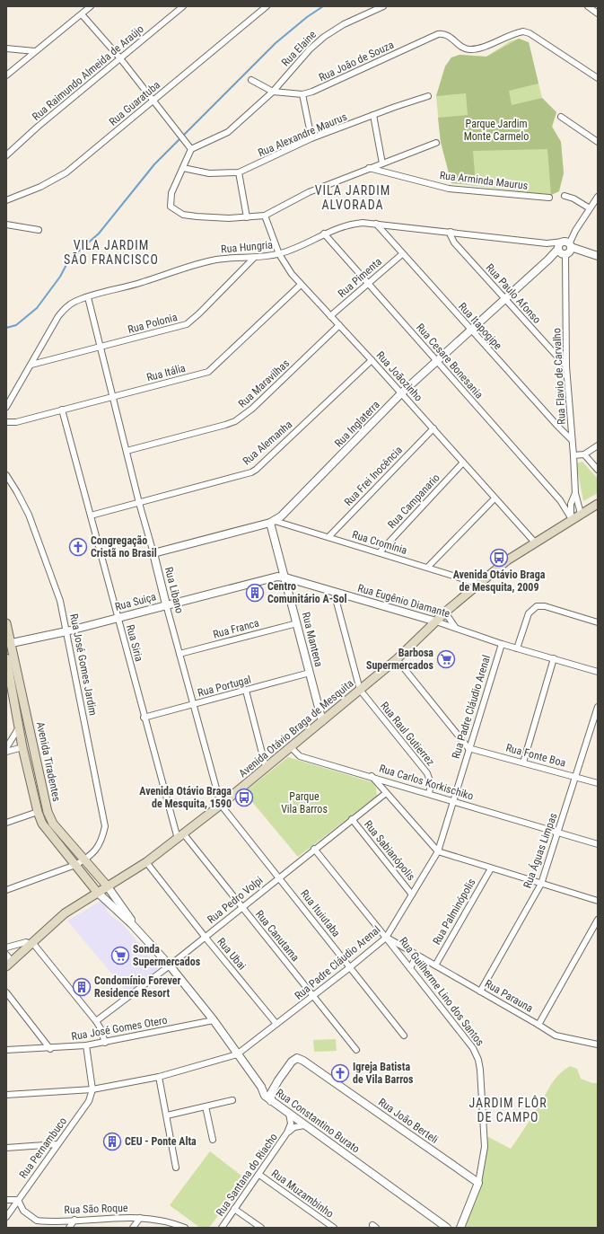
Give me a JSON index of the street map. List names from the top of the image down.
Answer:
{
  "streets": {
    "main road": ["Avenida Otávio Braga de Mesquita", "Avenida Tiradentes"],
    "street": [
      "Rua Elaine",
      "Rua João de Souza",
      "Rua Raimundo Almeida de Araújo",
      "Rua Guaratuba",
      "Rua Alexandre Maurus",
      "Rua Arminda Maurus",
      "Rua Hungria",
      "Rua Pimenta",
      "Rua Paulo Afonso",
      "Rua Polonia",
      "Rua Itapogipe",
      "Rua Cesare Bonesania",
      "Rua Itália",
      "Rua Joãozinho",
      "Rua Flavio de Carvalho",
      "Rua Maravilhas",
      "Rua Inglaterra",
      "Rua Alemanha",
      "Rua Frei Inocência",
      "Rua Campanario",
      "Rua Cromínia",
      "Rua Libano",
      "Rua Eugênio Diamante",
      "Rua Suiça",
      "Rua Franca",
      "Rua Mantena",
      "Rua Siria",
      "Rua José Gomes Jardim",
      "Rua Portugal",
      "Rua Padre Cláudio Arenal",
      "Rua Raul Gutierrez",
      "Rua Fonte Boa",
      "Rua Carlos Korkischiko",
      "Rua Sabianópolis",
      "Rua Águas Limpas",
      "Rua Pedro Volpi",
      "Rua Palminópolis",
      "Rua Ituiutaba",
      "Rua Canutama",
      "Rua Ubai",
      "Rua Guilherme Lino dos Santos",
      "Rua Parauna",
      "Rua José Gomes Otero",
      "Rua Constantino Burato",
      "Rua João Berteli",
      "Rua Pernambuco",
      "Rua Santana do Riacho",
      "Rua Muzambinho",
      "Rua São Roque"
    ]
  },
  "crossings": [
    ["Rua Elaine", "Rua João de Souza"],
    ["Rua Hungria", "Rua Paulo Afonso"],
    ["Rua Hungria", "Rua Polonia"],
    ["Rua Hungria", "Rua Itapogipe"],
    ["Rua Hungria", "Rua Cesare Bonesania"],
    ["Rua Hungria", "Rua Joãozinho"],
    ["Rua Hungria", "Rua Flavio de Carvalho"],
    ["Rua Hungria", "Rua Inglaterra"],
    ["Rua Hungria", "Rua Libano"],
    ["Rua Pimenta", "Rua Itapogipe"],
    ["Rua Pimenta", "Rua Cesare Bonesania"],
    ["Rua Pimenta", "Rua Joãozinho"],
    ["Rua Paulo Afonso", "Rua Flavio de Carvalho"],
    ["Rua Paulo Afonso", "Rua Inglaterra"],
    ["Rua Polonia", "Rua Libano"],
    ["Rua Itapogipe", "Rua Flavio de Carvalho"],
    ["Rua Itapogipe", "Rua Inglaterra"],
    ["Rua Cesare Bonesania", "Rua Inglaterra"],
    ["Rua Cesare Bonesania", "Avenida Otávio Braga de Mesquita"],
    ["Rua Itália", "Rua Joãozinho"],
    ["Rua Itália", "Rua Libano"],
    ["Rua Itália", "Rua Siria"],
    ["Rua Joãozinho", "Rua Maravilhas"],
    ["Rua Joãozinho", "Rua Inglaterra"],
    ["Rua Joãozinho", "Rua Alemanha"],
    ["Rua Joãozinho", "Rua Frei Inocência"],
    ["Rua Joãozinho", "Rua Campanario"],
    ["Rua Joãozinho", "Avenida Otávio Braga de Mesquita"],
    ["Rua Flavio de Carvalho", "Rua Inglaterra"],
    ["Rua Flavio de Carvalho", "Avenida Otávio Braga de Mesquita"],
    ["Rua Maravilhas", "Rua Libano"],
    ["Rua Inglaterra", "Rua Cromínia"],
    ["Rua Inglaterra", "Rua Libano"],
    ["Rua Inglaterra", "Rua Mantena"],
    ["Rua Alemanha", "Rua Libano"],
    ["Rua Alemanha", "Rua Siria"],
    ["Rua Frei Inocência", "Rua Cromínia"],
    ["Rua Campanario", "Rua Cromínia"],
    ["Rua Cromínia", "Rua Mantena"],
    ["Rua Cromínia", "Avenida Otávio Braga de Mesquita"],
    ["Rua Libano", "Rua Suiça"],
    ["Rua Libano", "Rua Franca"],
    ["Rua Libano", "Rua Portugal"],
    ["Rua Libano", "Avenida Otávio Braga de Mesquita"],
    ["Rua Libano", "Rua Ituiutaba"],
    ["Rua Eugênio Diamante", "Rua Suiça"],
    ["Rua Eugênio Diamante", "Rua Mantena"],
    ["Rua Eugênio Diamante", "Rua Padre Cláudio Arenal"],
    ["Rua Eugênio Diamante", "Avenida Otávio Braga de Mesquita"],
    ["Rua Suiça", "Rua Mantena"],
    ["Rua Suiça", "Rua Siria"],
    ["Rua Suiça", "Rua José Gomes Jardim"],
    ["Rua Suiça", "Avenida Tiradentes"],
    ["Rua Franca", "Rua Mantena"],
    ["Rua Mantena", "Rua Portugal"],
    ["Rua Mantena", "Avenida Otávio Braga de Mesquita"],
    ["Rua Siria", "Rua Portugal"],
    ["Rua Siria", "Avenida Otávio Braga de Mesquita"],
    ["Rua Siria", "Rua Canutama"],
    ["Rua José Gomes Jardim", "Avenida Tiradentes"],
    ["Rua Padre Cláudio Arenal", "Rua Fonte Boa"],
    ["Rua Padre Cláudio Arenal", "Rua Carlos Korkischiko"],
    ["Rua Padre Cláudio Arenal", "Rua Sabianópolis"],
    ["Rua Padre Cláudio Arenal", "Rua Ituiutaba"],
    ["Rua Padre Cláudio Arenal", "Rua Canutama"],
    ["Rua Padre Cláudio Arenal", "Rua Ubai"],
    ["Rua Padre Cláudio Arenal", "Rua Guilherme Lino dos Santos"],
    ["Rua Padre Cláudio Arenal", "Rua Parauna"],
    ["Rua Padre Cláudio Arenal", "Rua Constantino Burato"],
    ["Rua Padre Cláudio Arenal", "Rua Pernambuco"],
    ["Avenida Otávio Braga de Mesquita", "Rua Raul Gutierrez"],
    ["Avenida Otávio Braga de Mesquita", "Avenida Tiradentes"],
    ["Avenida Otávio Braga de Mesquita", "Rua Carlos Korkischiko"],
    ["Avenida Otávio Braga de Mesquita", "Rua Ituiutaba"],
    ["Avenida Otávio Braga de Mesquita", "Rua Canutama"],
    ["Avenida Otávio Braga de Mesquita", "Rua Ubai"],
    ["Avenida Otávio Braga de Mesquita", "Rua Constantino Burato"],
    ["Rua Raul Gutierrez", "Rua Carlos Korkischiko"],
    ["Rua Fonte Boa", "Rua Águas Limpas"],
    ["Avenida Tiradentes", "Rua Constantino Burato"],
    ["Rua Carlos Korkischiko", "Rua Águas Limpas"],
    ["Rua Sabianópolis", "Rua Pedro Volpi"],
    ["Rua Águas Limpas", "Rua Parauna"],
    ["Rua Pedro Volpi", "Rua Ituiutaba"],
    ["Rua Pedro Volpi", "Rua Canutama"],
    ["Rua Pedro Volpi", "Rua Ubai"],
    ["Rua Pedro Volpi", "Rua Guilherme Lino dos Santos"],
    ["Rua Pedro Volpi", "Rua Constantino Burato"],
    ["Rua Palminópolis", "Rua Parauna"],
    ["Rua Guilherme Lino dos Santos", "Rua Parauna"],
    ["Rua Guilherme Lino dos Santos", "Rua João Berteli"],
    ["Rua José Gomes Otero", "Rua Constantino Burato"],
    ["Rua Constantino Burato", "Rua João Berteli"],
    ["Rua Constantino Burato", "Rua Santana do Riacho"],
    ["Rua Pernambuco", "Rua São Roque"],
    ["Rua Santana do Riacho", "Rua Muzambinho"]
  ],
  "districts": ["VILA JARDIM ALVORADA", "VILA JARDIM SÃO FRANCISCO", "JARDIM FLÔR DE CAMPO"],
  "parks": ["Parque Jardim Monte Carmelo", "Parque Vila Barros"],
  "places": {
    "church": ["Congregação Cristã no Brasil", "Igreja Batista de Vila Barros"],
    "bus stop": ["Avenida Otávio Braga de Mesquita, 2009", "Avenida Otávio Braga de Mesquita, 1590"],
    "building": ["Centro Comunitário A-Sol", "Condomínio Forever Residence Resort", "CEU - Ponte Alta"],
    "supermarket": ["Barbosa Supermercados", "Sonda Supermercados"]
  }
}
